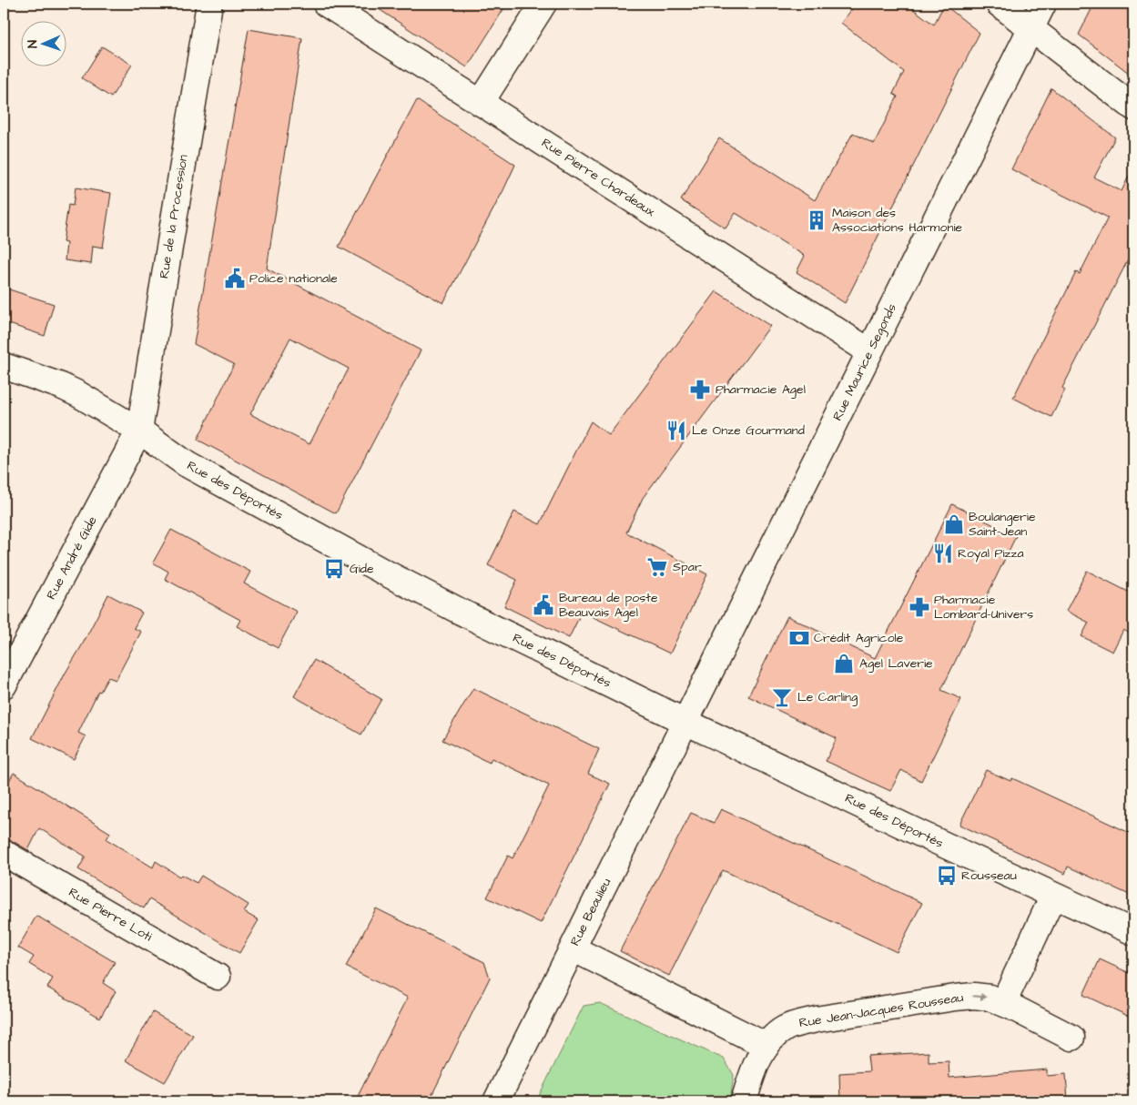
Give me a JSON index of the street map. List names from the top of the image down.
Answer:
{
  "streets": {
    "street": [
      "Rue Pierre Chardeaux",
      "Rue de la Procession",
      "Rue Maurice Segonds",
      "Rue des Déportés",
      "Rue André Gide",
      "Rue Beaulieu",
      "Rue Pierre Loti",
      "Rue Jean-Jacques Rousseau"
    ]
  },
  "crossings": [
    ["Rue Pierre Chardeaux", "Rue Maurice Segonds"],
    ["Rue de la Procession", "Rue des Déportés"],
    ["Rue de la Procession", "Rue André Gide"],
    ["Rue Maurice Segonds", "Rue des Déportés"],
    ["Rue Maurice Segonds", "Rue Beaulieu"],
    ["Rue des Déportés", "Rue André Gide"],
    ["Rue des Déportés", "Rue Beaulieu"]
  ],
  "one_way": ["Rue Jean-Jacques Rousseau"],
  "places": {
    "building": ["Maison des Associations Harmonie"],
    "public building": ["Police nationale", "Bureau de poste Beauvais Agel"],
    "pharmacy": ["Pharmacie Agel", "Pharmacie Lombard-Univers"],
    "restaurant": ["Le Onze Gourmand", "Royal Pizza"],
    "shop": ["Boulangerie Saint-Jean", "Agel Laverie"],
    "supermarket": ["Spar"],
    "bus stop": ["Gide", "Rousseau"],
    "bank": ["Crédit Agricole"],
    "bar": ["Le Carling"]
  },
  "north": "left"
}
